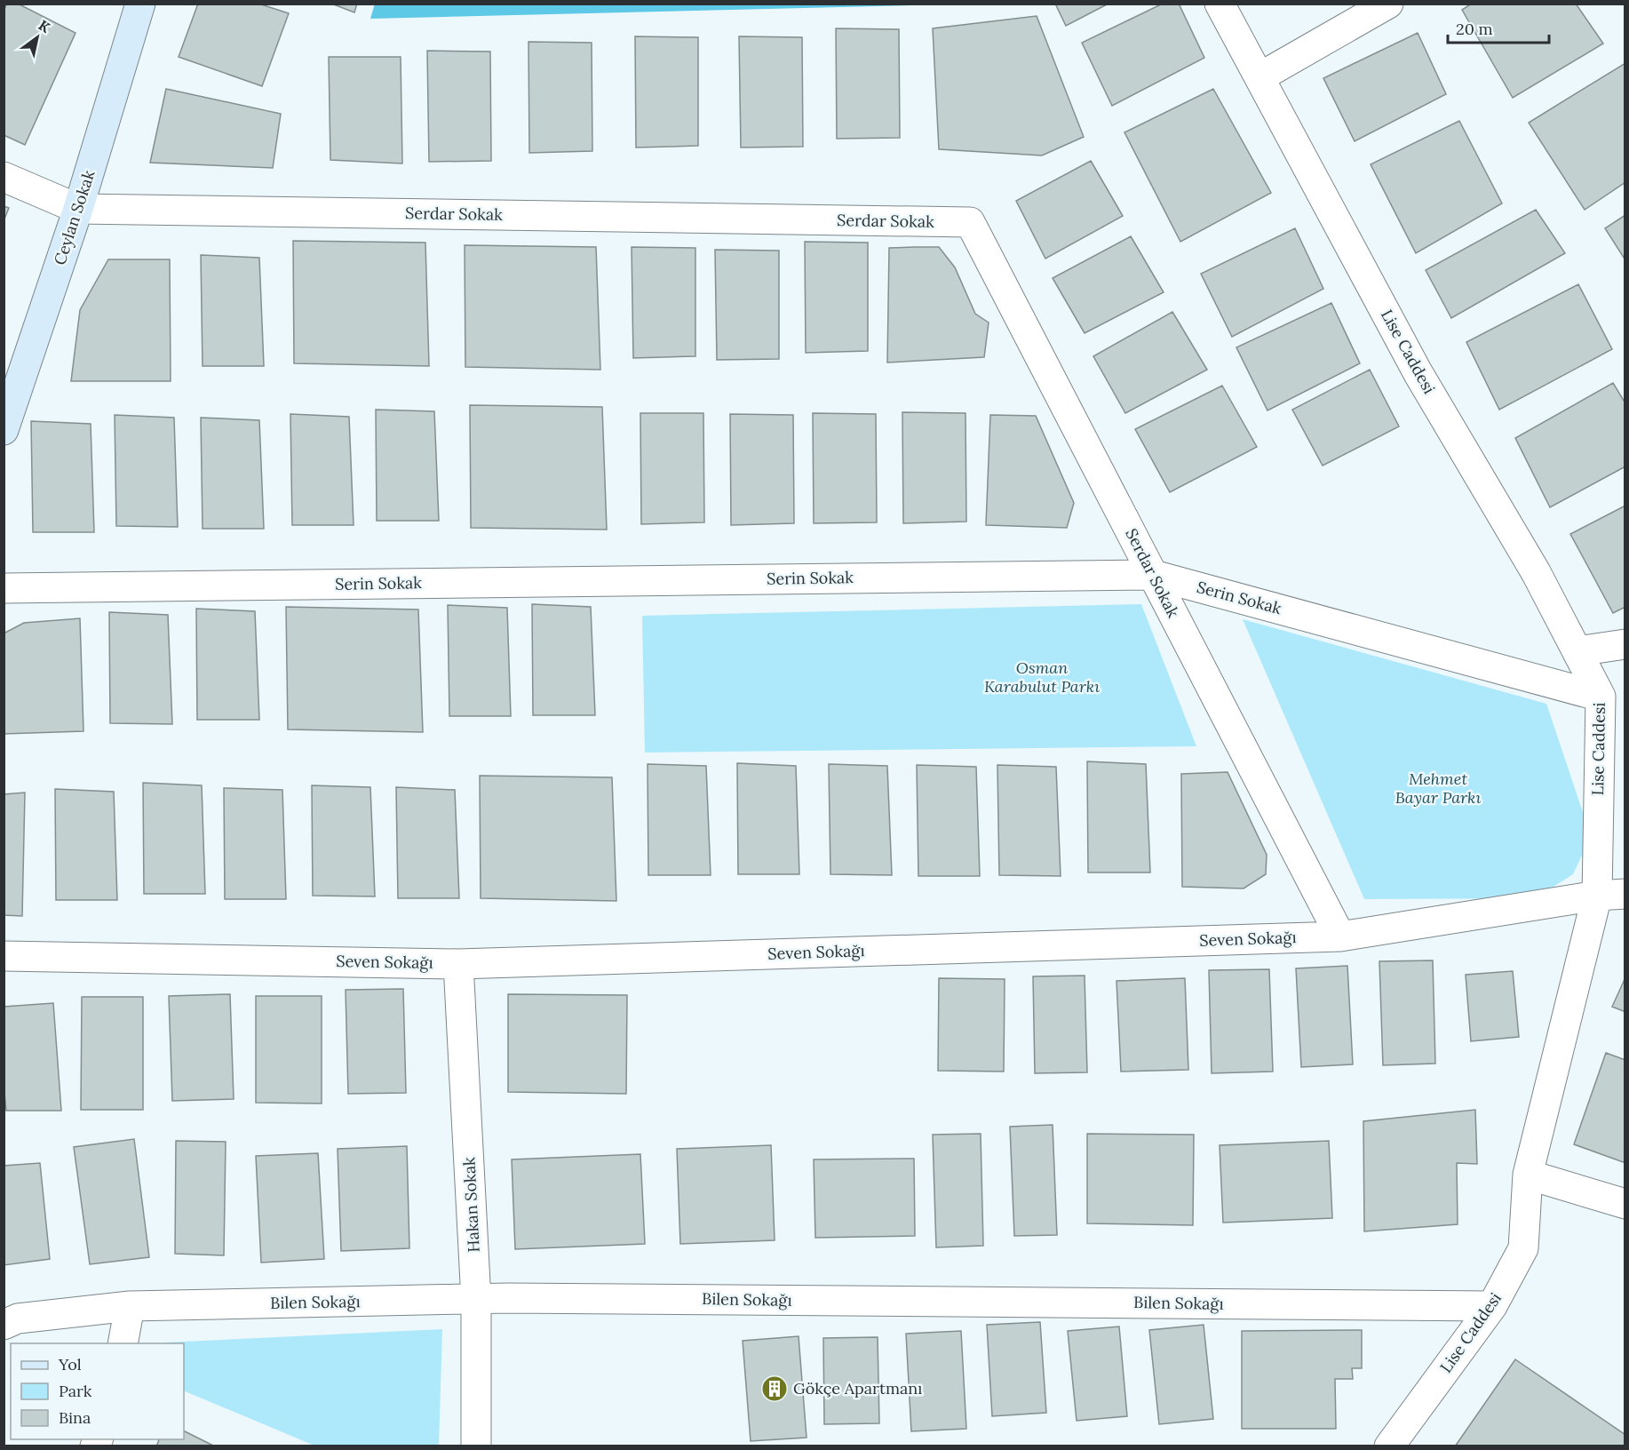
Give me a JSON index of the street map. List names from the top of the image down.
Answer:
{
  "streets": {
    "street": [
      "Serdar Sokak",
      "Ceylan Sokak",
      "Lise Caddesi",
      "Serin Sokak",
      "Seven Sokağı",
      "Hakan Sokak",
      "Bilen Sokağı"
    ]
  },
  "crossings": [
    ["Serdar Sokak", "Ceylan Sokak"],
    ["Serdar Sokak", "Serin Sokak"],
    ["Serdar Sokak", "Seven Sokağı"],
    ["Lise Caddesi", "Serin Sokak"],
    ["Lise Caddesi", "Seven Sokağı"],
    ["Lise Caddesi", "Bilen Sokağı"],
    ["Seven Sokağı", "Hakan Sokak"],
    ["Hakan Sokak", "Bilen Sokağı"]
  ],
  "parks": ["Osman Karabulut Parkı", "Mehmet Bayar Parkı"],
  "places": {
    "building": ["Gökçe Apartmanı"]
  },
  "legend": ["Yol", "Park", "Bina"],
  "scale_bar": "20 m",
  "north": "top right"
}
